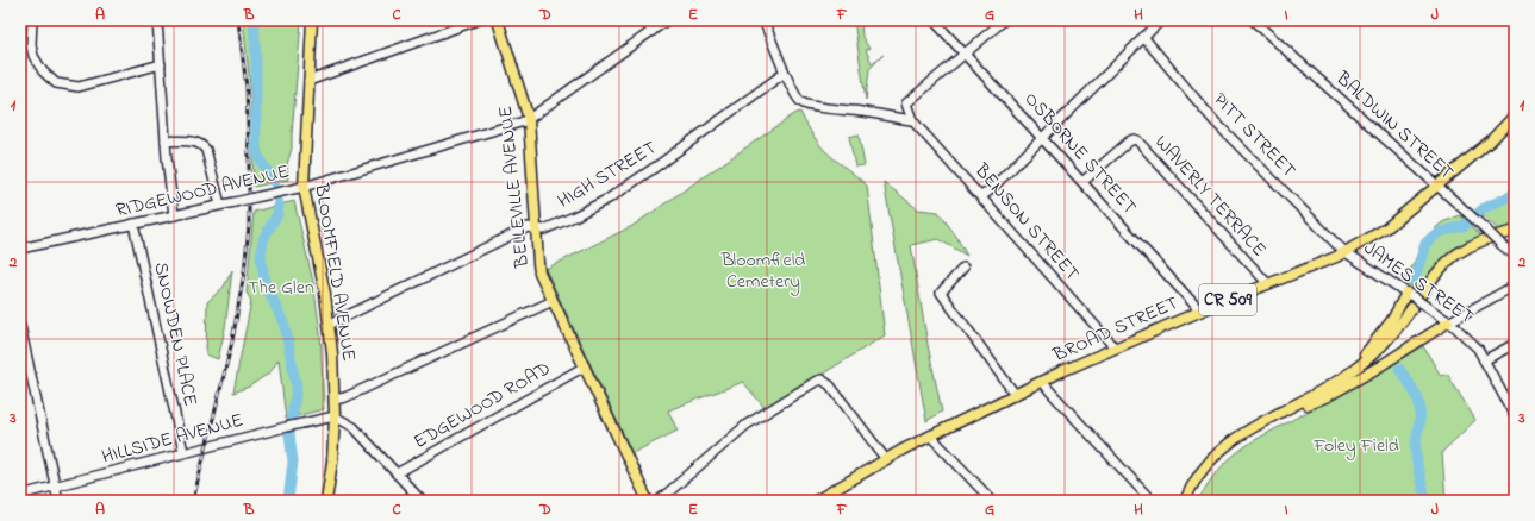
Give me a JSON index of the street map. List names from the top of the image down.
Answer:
{
  "streets": {
    "main road": [
      "BELLEVILLE AVENUE",
      "BLOOMFIELD AVENUE",
      "CR 509",
      "BROAD STREET"
    ],
    "street": [
      "BALDWIN STREET",
      "PITT STREET",
      "OSBORNE STREET",
      "HIGH STREET",
      "RIDGEWOOD AVENUE",
      "WAVERLY TERRACE",
      "BENSON STREET",
      "JAMES STREET",
      "SNOWDEN PLACE",
      "EDGEWOOD ROAD",
      "HILLSIDE AVENUE"
    ]
  },
  "crossings": [
    ["BALDWIN STREET", "BROAD STREET"],
    ["PITT STREET", "JAMES STREET"],
    ["PITT STREET", "BROAD STREET"],
    ["OSBORNE STREET", "WAVERLY TERRACE"],
    ["OSBORNE STREET", "BROAD STREET"],
    ["HIGH STREET", "BELLEVILLE AVENUE"],
    ["HIGH STREET", "BLOOMFIELD AVENUE"],
    ["BELLEVILLE AVENUE", "RIDGEWOOD AVENUE"],
    ["BELLEVILLE AVENUE", "EDGEWOOD ROAD"],
    ["RIDGEWOOD AVENUE", "BLOOMFIELD AVENUE"],
    ["RIDGEWOOD AVENUE", "SNOWDEN PLACE"],
    ["WAVERLY TERRACE", "BROAD STREET"],
    ["BENSON STREET", "BROAD STREET"],
    ["BLOOMFIELD AVENUE", "HILLSIDE AVENUE"],
    ["JAMES STREET", "BROAD STREET"],
    ["SNOWDEN PLACE", "HILLSIDE AVENUE"]
  ],
  "parks": ["Bloomfield Cemetery", "The Glen", "Foley Field"],
  "grid": {
    "columns": [
      "A",
      "B",
      "C",
      "D",
      "E",
      "F",
      "G",
      "H",
      "I",
      "J"
    ],
    "rows": ["1", "2", "3"]
  }
}
